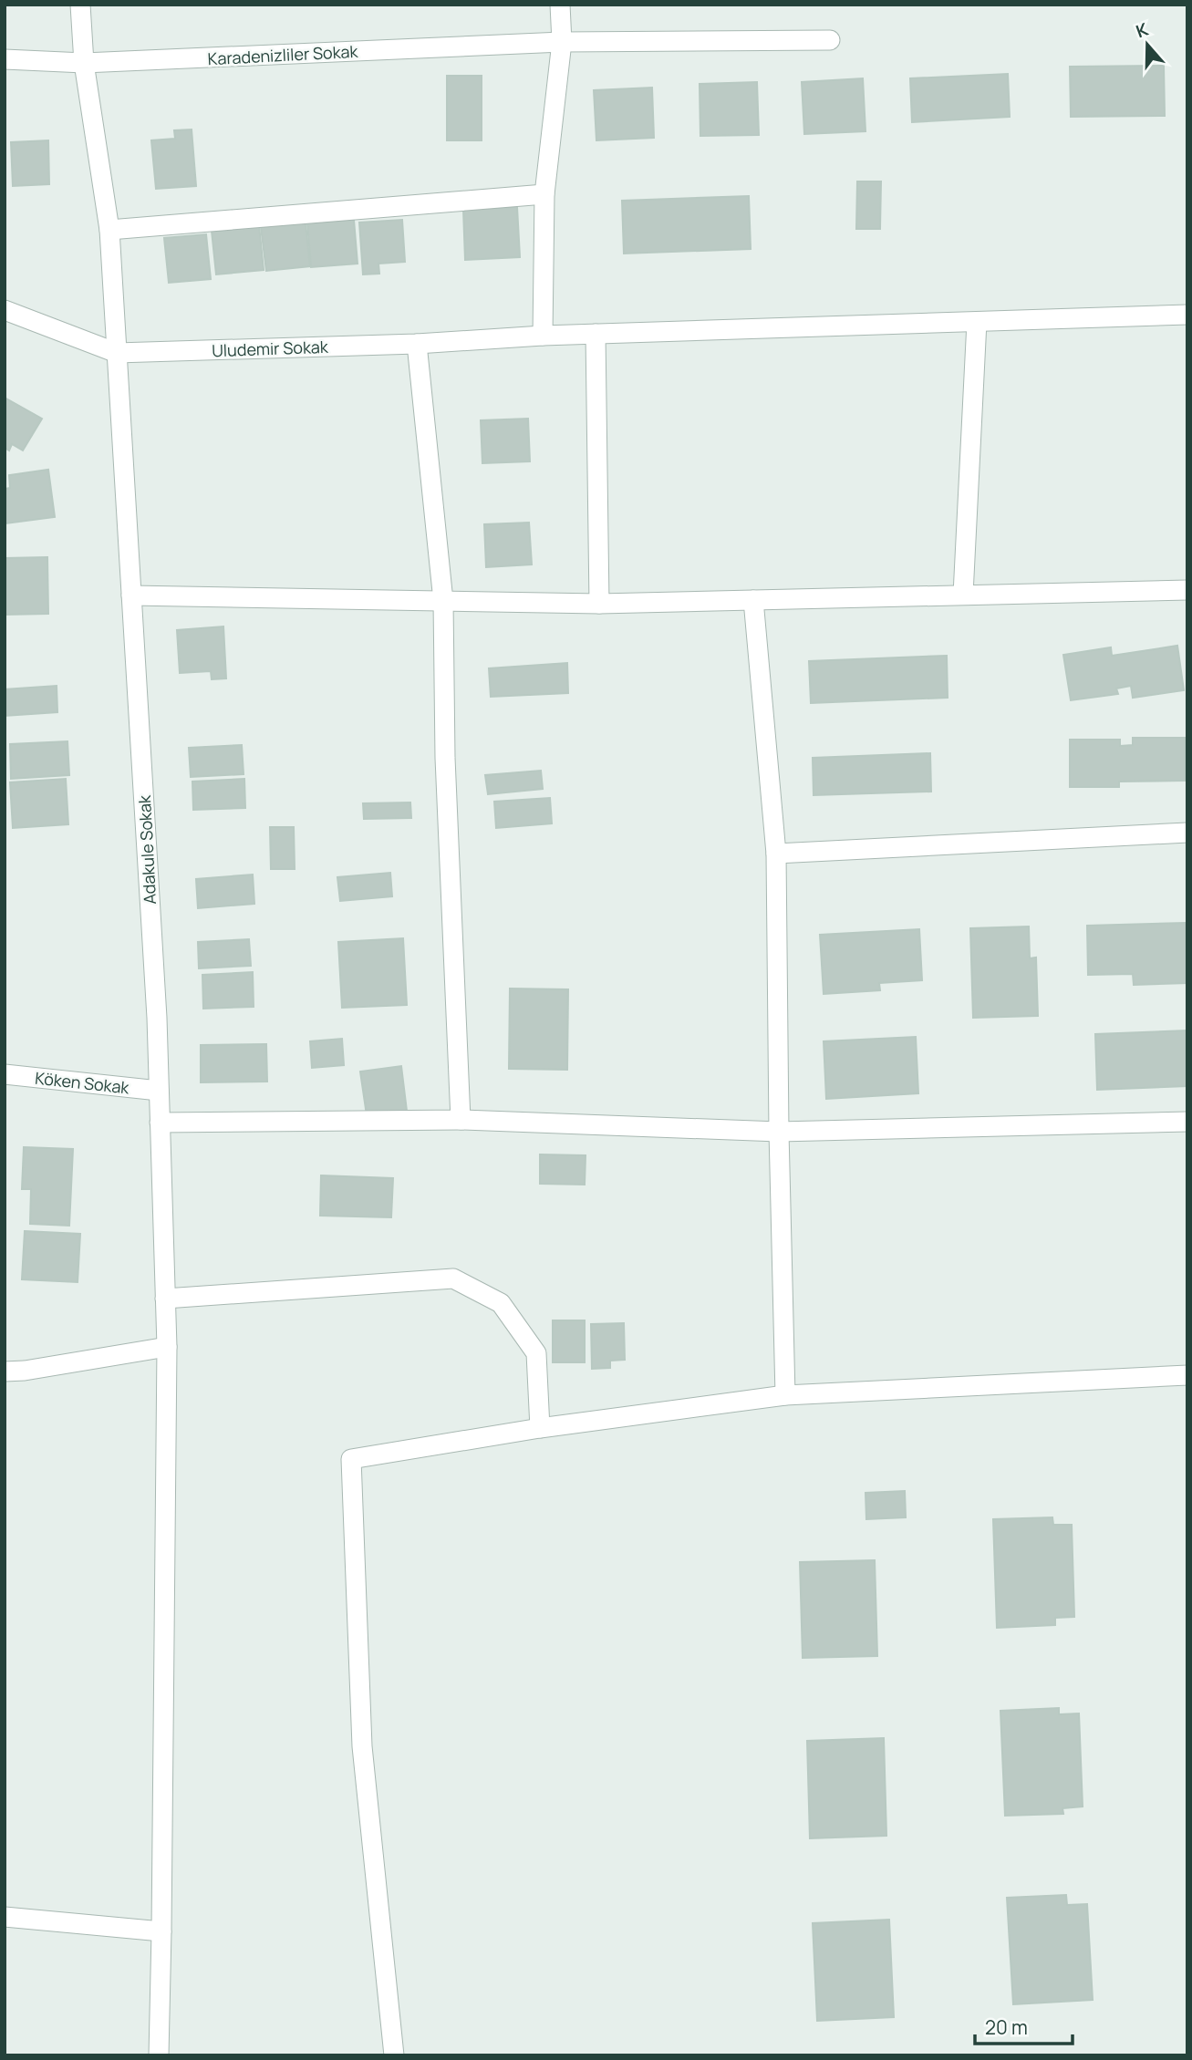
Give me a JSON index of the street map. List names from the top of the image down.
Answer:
{
  "streets": {
    "street": [
      "Karadenizliler Sokak",
      "Uludemir Sokak",
      "Adakule Sokak",
      "Köken Sokak"
    ]
  },
  "crossings": [
    ["Karadenizliler Sokak", "Adakule Sokak"],
    ["Uludemir Sokak", "Adakule Sokak"],
    ["Adakule Sokak", "Köken Sokak"]
  ],
  "scale_bar": "20 m",
  "north": "top"
}
